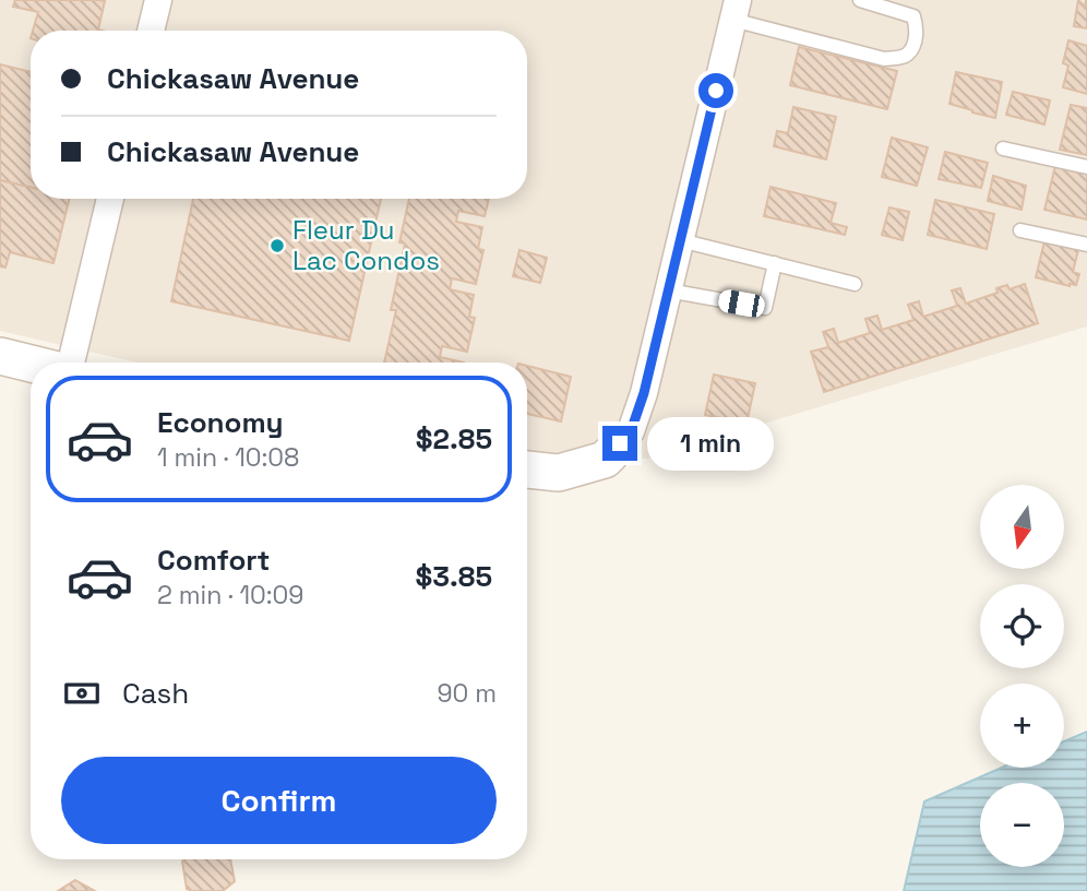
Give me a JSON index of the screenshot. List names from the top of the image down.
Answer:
{
  "places": ["Fleur Du Lac Condos"],
  "north": "bottom",
  "page": {
    "banner": ["Chickasaw Avenue", "Chickasaw Avenue"],
    "list": [
      {
        "name": "Economy",
        "note": "1 min · 10:08",
        "value": "$2.85"
      },
      {
        "name": "Comfort",
        "note": "2 min · 10:09",
        "value": "$3.85"
      }
    ],
    "bubble": "1 min",
    "map_buttons": ["+", "−"],
    "pay": ["Cash", "90 m"],
    "buttons": "Confirm"
  }
}
